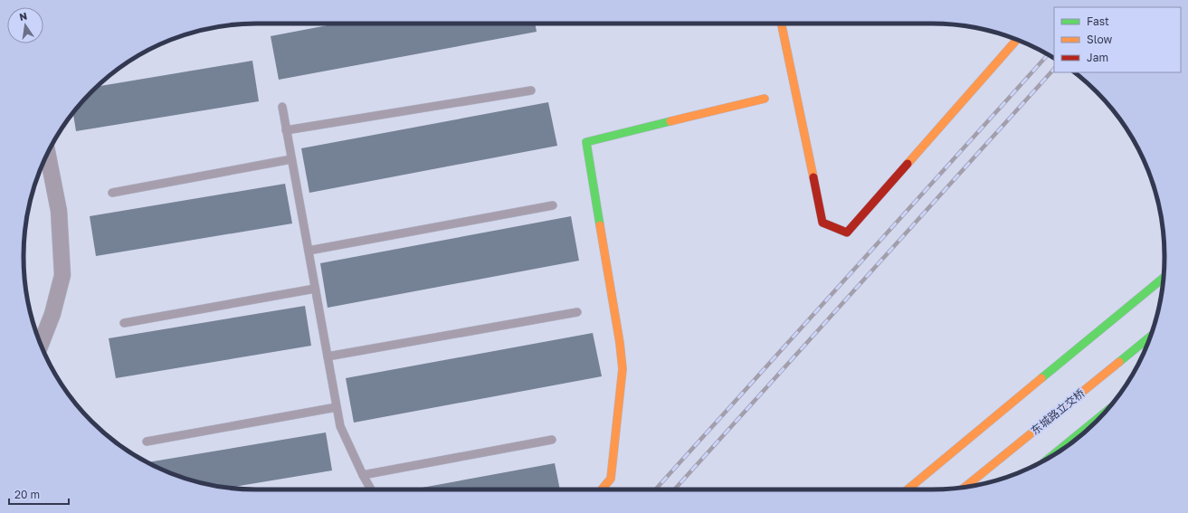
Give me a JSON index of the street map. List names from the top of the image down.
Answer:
{
  "streets": {
    "street": ["东城路立交桥"]
  },
  "legend": ["Fast", "Slow", "Jam"],
  "scale_bar": "20 m",
  "north": "top"
}
